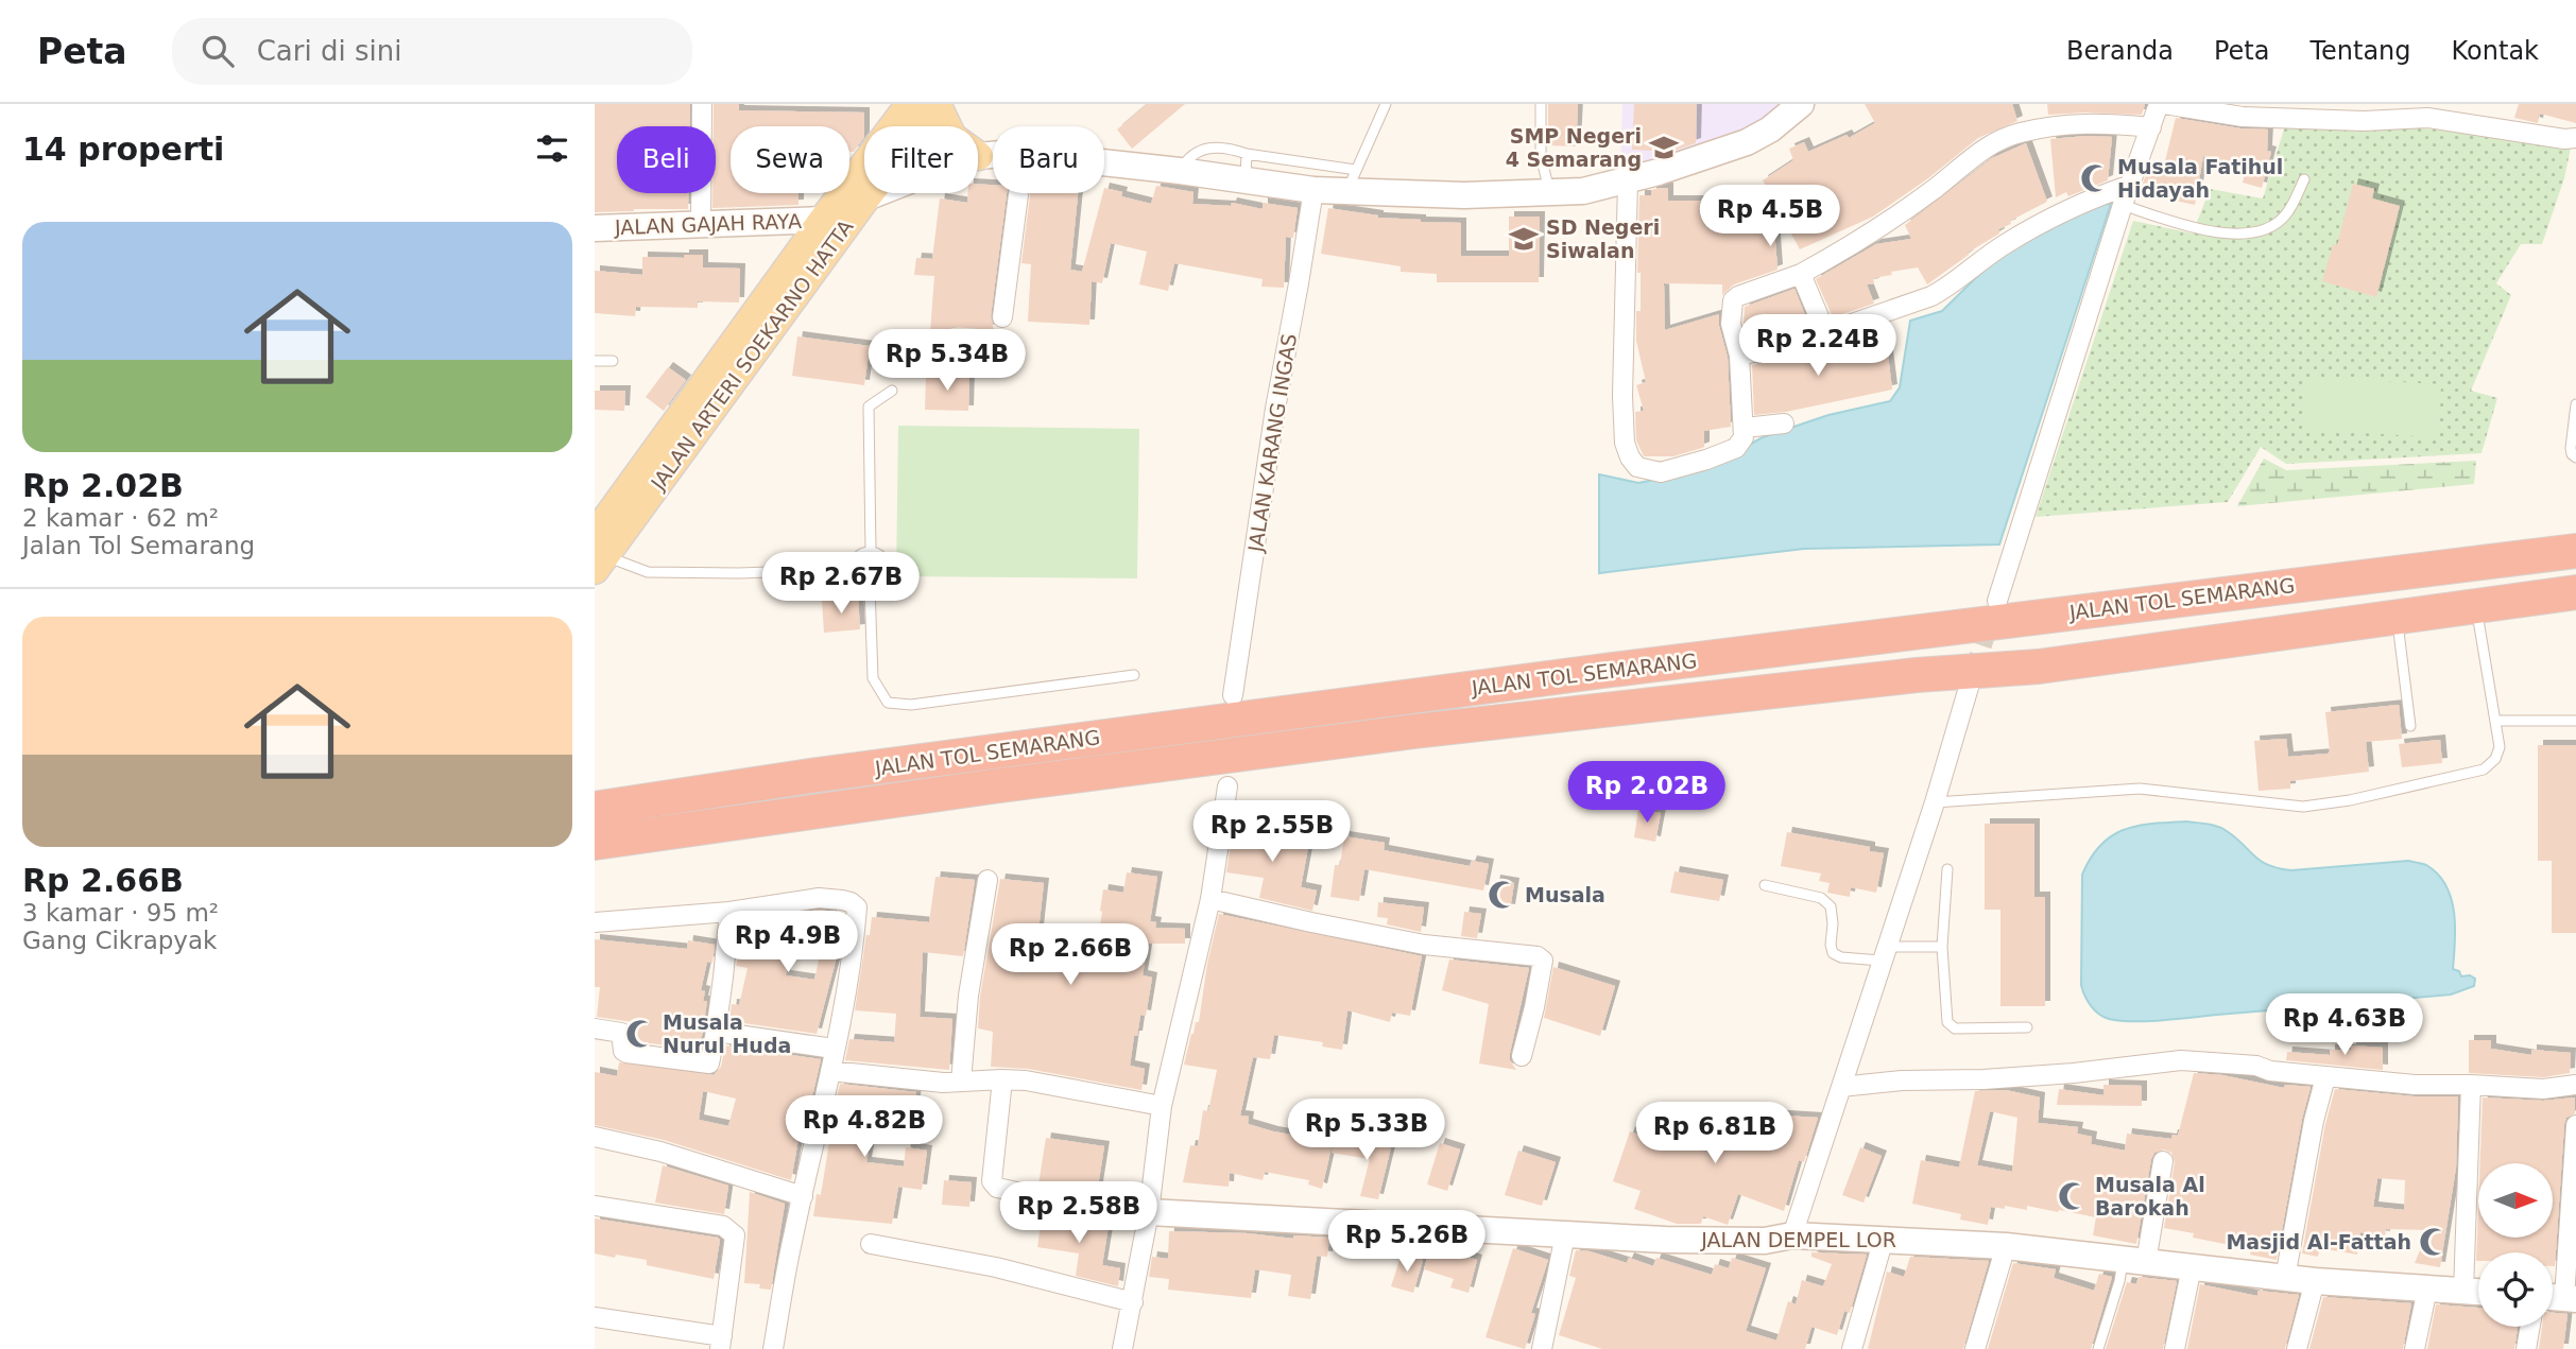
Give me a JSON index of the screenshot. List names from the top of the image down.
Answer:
{
  "streets": {
    "highway": ["JALAN TOL SEMARANG"],
    "main road": ["JALAN ARTERI SOEKARNO HATTA"],
    "street": ["JALAN GAJAH RAYA", "JALAN KARANG INGAS", "JALAN DEMPEL LOR"]
  },
  "crossings": [
    ["JALAN GAJAH RAYA", "JALAN ARTERI SOEKARNO HATTA"]
  ],
  "places": {
    "school or university": ["SMP Negeri 4 Semarang", "SD Negeri Siwalan"],
    "mosque": [
      "Musala Fatihul Hidayah",
      "Musala",
      "Musala Nurul Huda",
      "Musala Al Barokah",
      "Masjid Al-Fattah"
    ]
  },
  "north": "right",
  "page": {
    "header": "Peta",
    "search": "Cari di sini",
    "nav": [
      "Beranda",
      "Peta",
      "Tentang",
      "Kontak"
    ],
    "heading": "14 properti",
    "chip": [
      "Beli",
      "Sewa",
      "Filter",
      "Baru"
    ],
    "price": [
      "Rp 4.5B",
      "Rp 2.24B",
      "Rp 5.34B",
      "Rp 2.67B",
      "Rp 2.02B",
      "Rp 2.55B",
      "Rp 4.9B",
      "Rp 2.66B",
      "Rp 4.63B",
      "Rp 4.82B",
      "Rp 5.33B",
      "Rp 6.81B",
      "Rp 2.58B",
      "Rp 5.26B"
    ],
    "list": [
      {
        "name": "Rp 2.02B",
        "note": "2 kamar · 62 m² · Jalan Tol Semarang"
      },
      {
        "name": "Rp 2.66B",
        "note": "3 kamar · 95 m² · Gang Cikrapyak"
      }
    ]
  }
}
